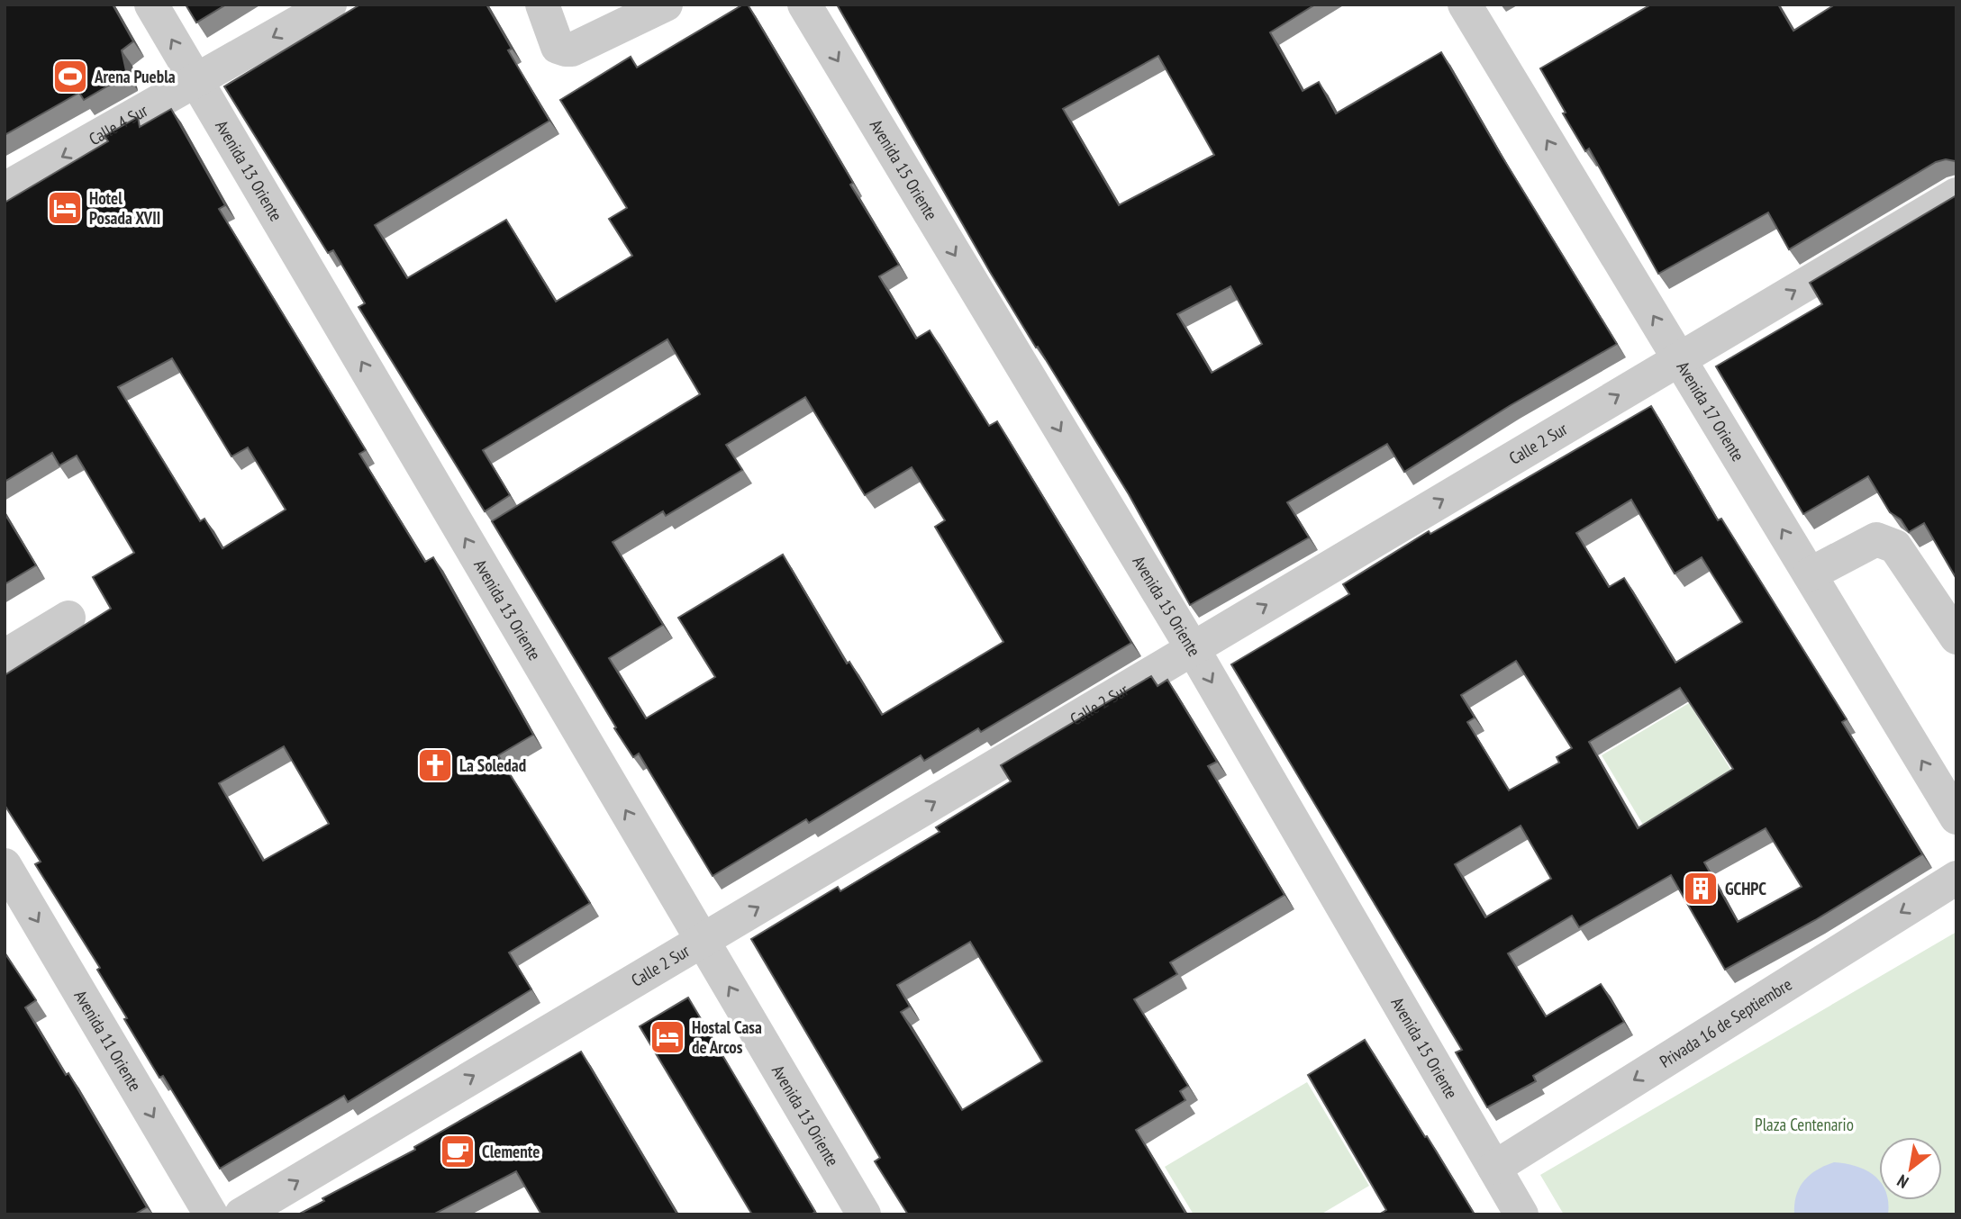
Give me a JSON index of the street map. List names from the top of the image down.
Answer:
{
  "streets": {
    "street": [
      "Calle 4 Sur",
      "Avenida 13 Oriente",
      "Avenida 15 Oriente",
      "Avenida 17 Oriente",
      "Calle 2 Sur",
      "Privada 16 de Septiembre",
      "Avenida 11 Oriente"
    ]
  },
  "crossings": [
    ["Calle 4 Sur", "Avenida 13 Oriente"],
    ["Avenida 13 Oriente", "Calle 2 Sur"],
    ["Avenida 15 Oriente", "Calle 2 Sur"],
    ["Avenida 15 Oriente", "Privada 16 de Septiembre"],
    ["Avenida 17 Oriente", "Calle 2 Sur"]
  ],
  "one_way": [
    "Calle 4 Sur",
    "Avenida 13 Oriente",
    "Avenida 15 Oriente",
    "Avenida 17 Oriente",
    "Calle 2 Sur",
    "Privada 16 de Septiembre",
    "Avenida 11 Oriente"
  ],
  "parks": ["Plaza Centenario"],
  "places": {
    "sports": ["Arena Puebla"],
    "hotel": ["Hotel Posada XVII", "Hostal Casa de Arcos"],
    "church": ["La Soledad"],
    "building": ["GCHPC"],
    "cafe": ["Clemente"]
  },
  "north": "bottom left"
}
